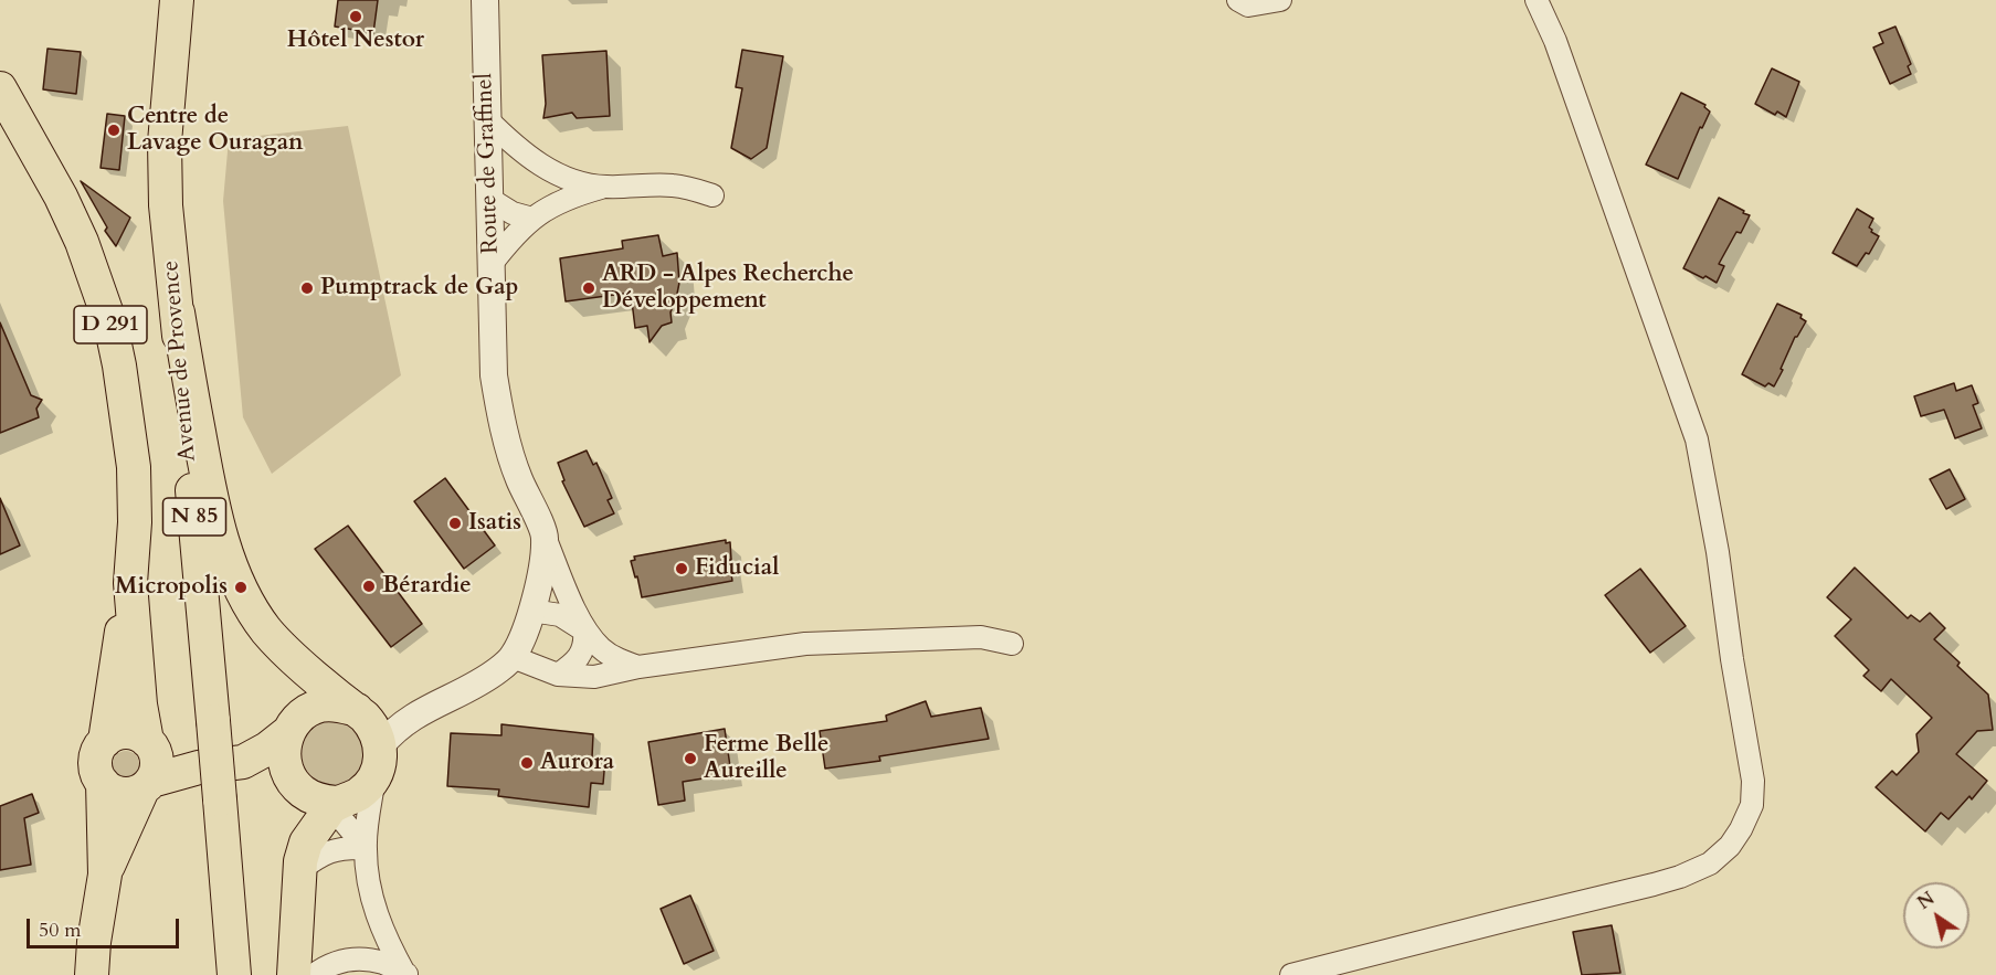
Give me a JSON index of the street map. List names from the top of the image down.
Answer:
{
  "streets": {
    "main road": ["D 291", "Avenue de Provence", "N 85"],
    "street": ["Route de Graffinel"]
  },
  "crossings": [
    ["D 291", "Avenue de Provence"],
    ["Avenue de Provence", "N 85"]
  ],
  "places": [
    "Hôtel Nestor",
    "Centre de Lavage Ouragan",
    "Pumptrack de Gap",
    "ARD - Alpes Recherche Développement",
    "Isatis",
    "Fiducial",
    "Bérardie",
    "Micropolis",
    "Ferme Belle Aureille",
    "Aurora"
  ],
  "scale_bar": "50 m",
  "north": "top left"
}
